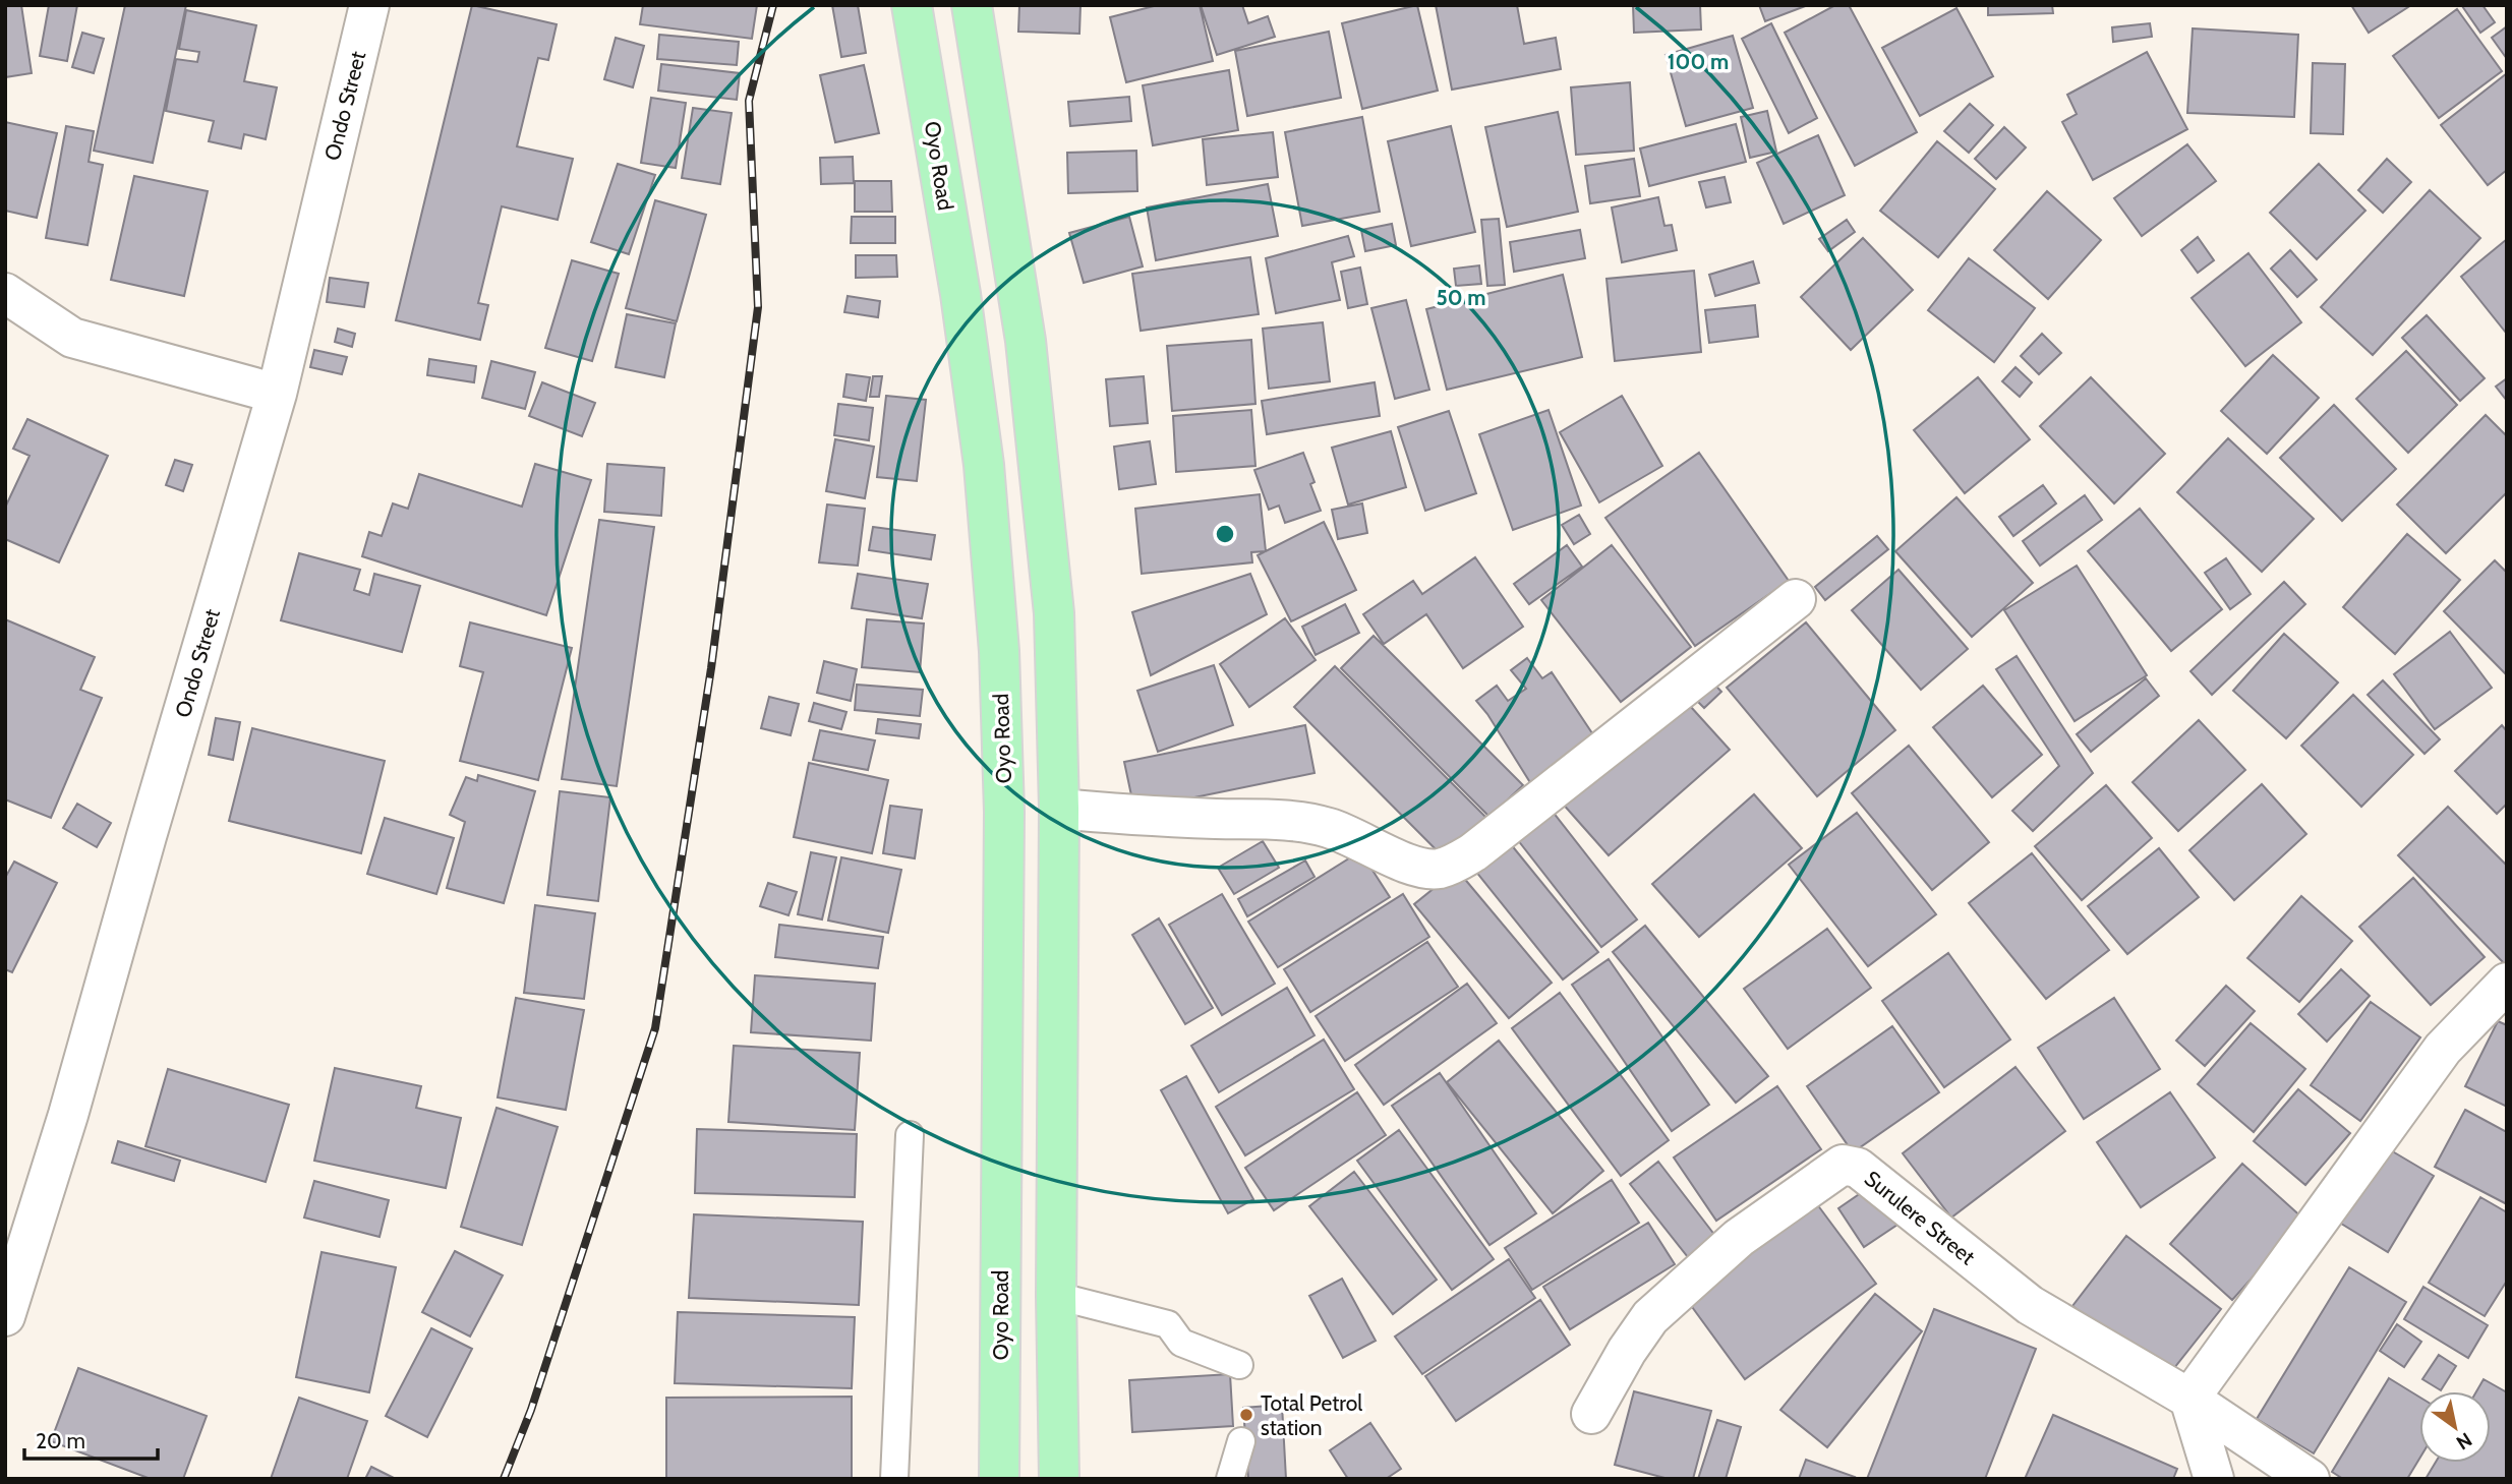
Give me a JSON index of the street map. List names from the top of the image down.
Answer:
{
  "streets": {
    "main road": ["Oyo Road"],
    "street": ["Ondo Street", "Surulere Street"]
  },
  "places": ["Total Petrol station"],
  "scale_bar": "20 m",
  "north": "bottom right",
  "rings": ["100 m", "50 m"]
}
